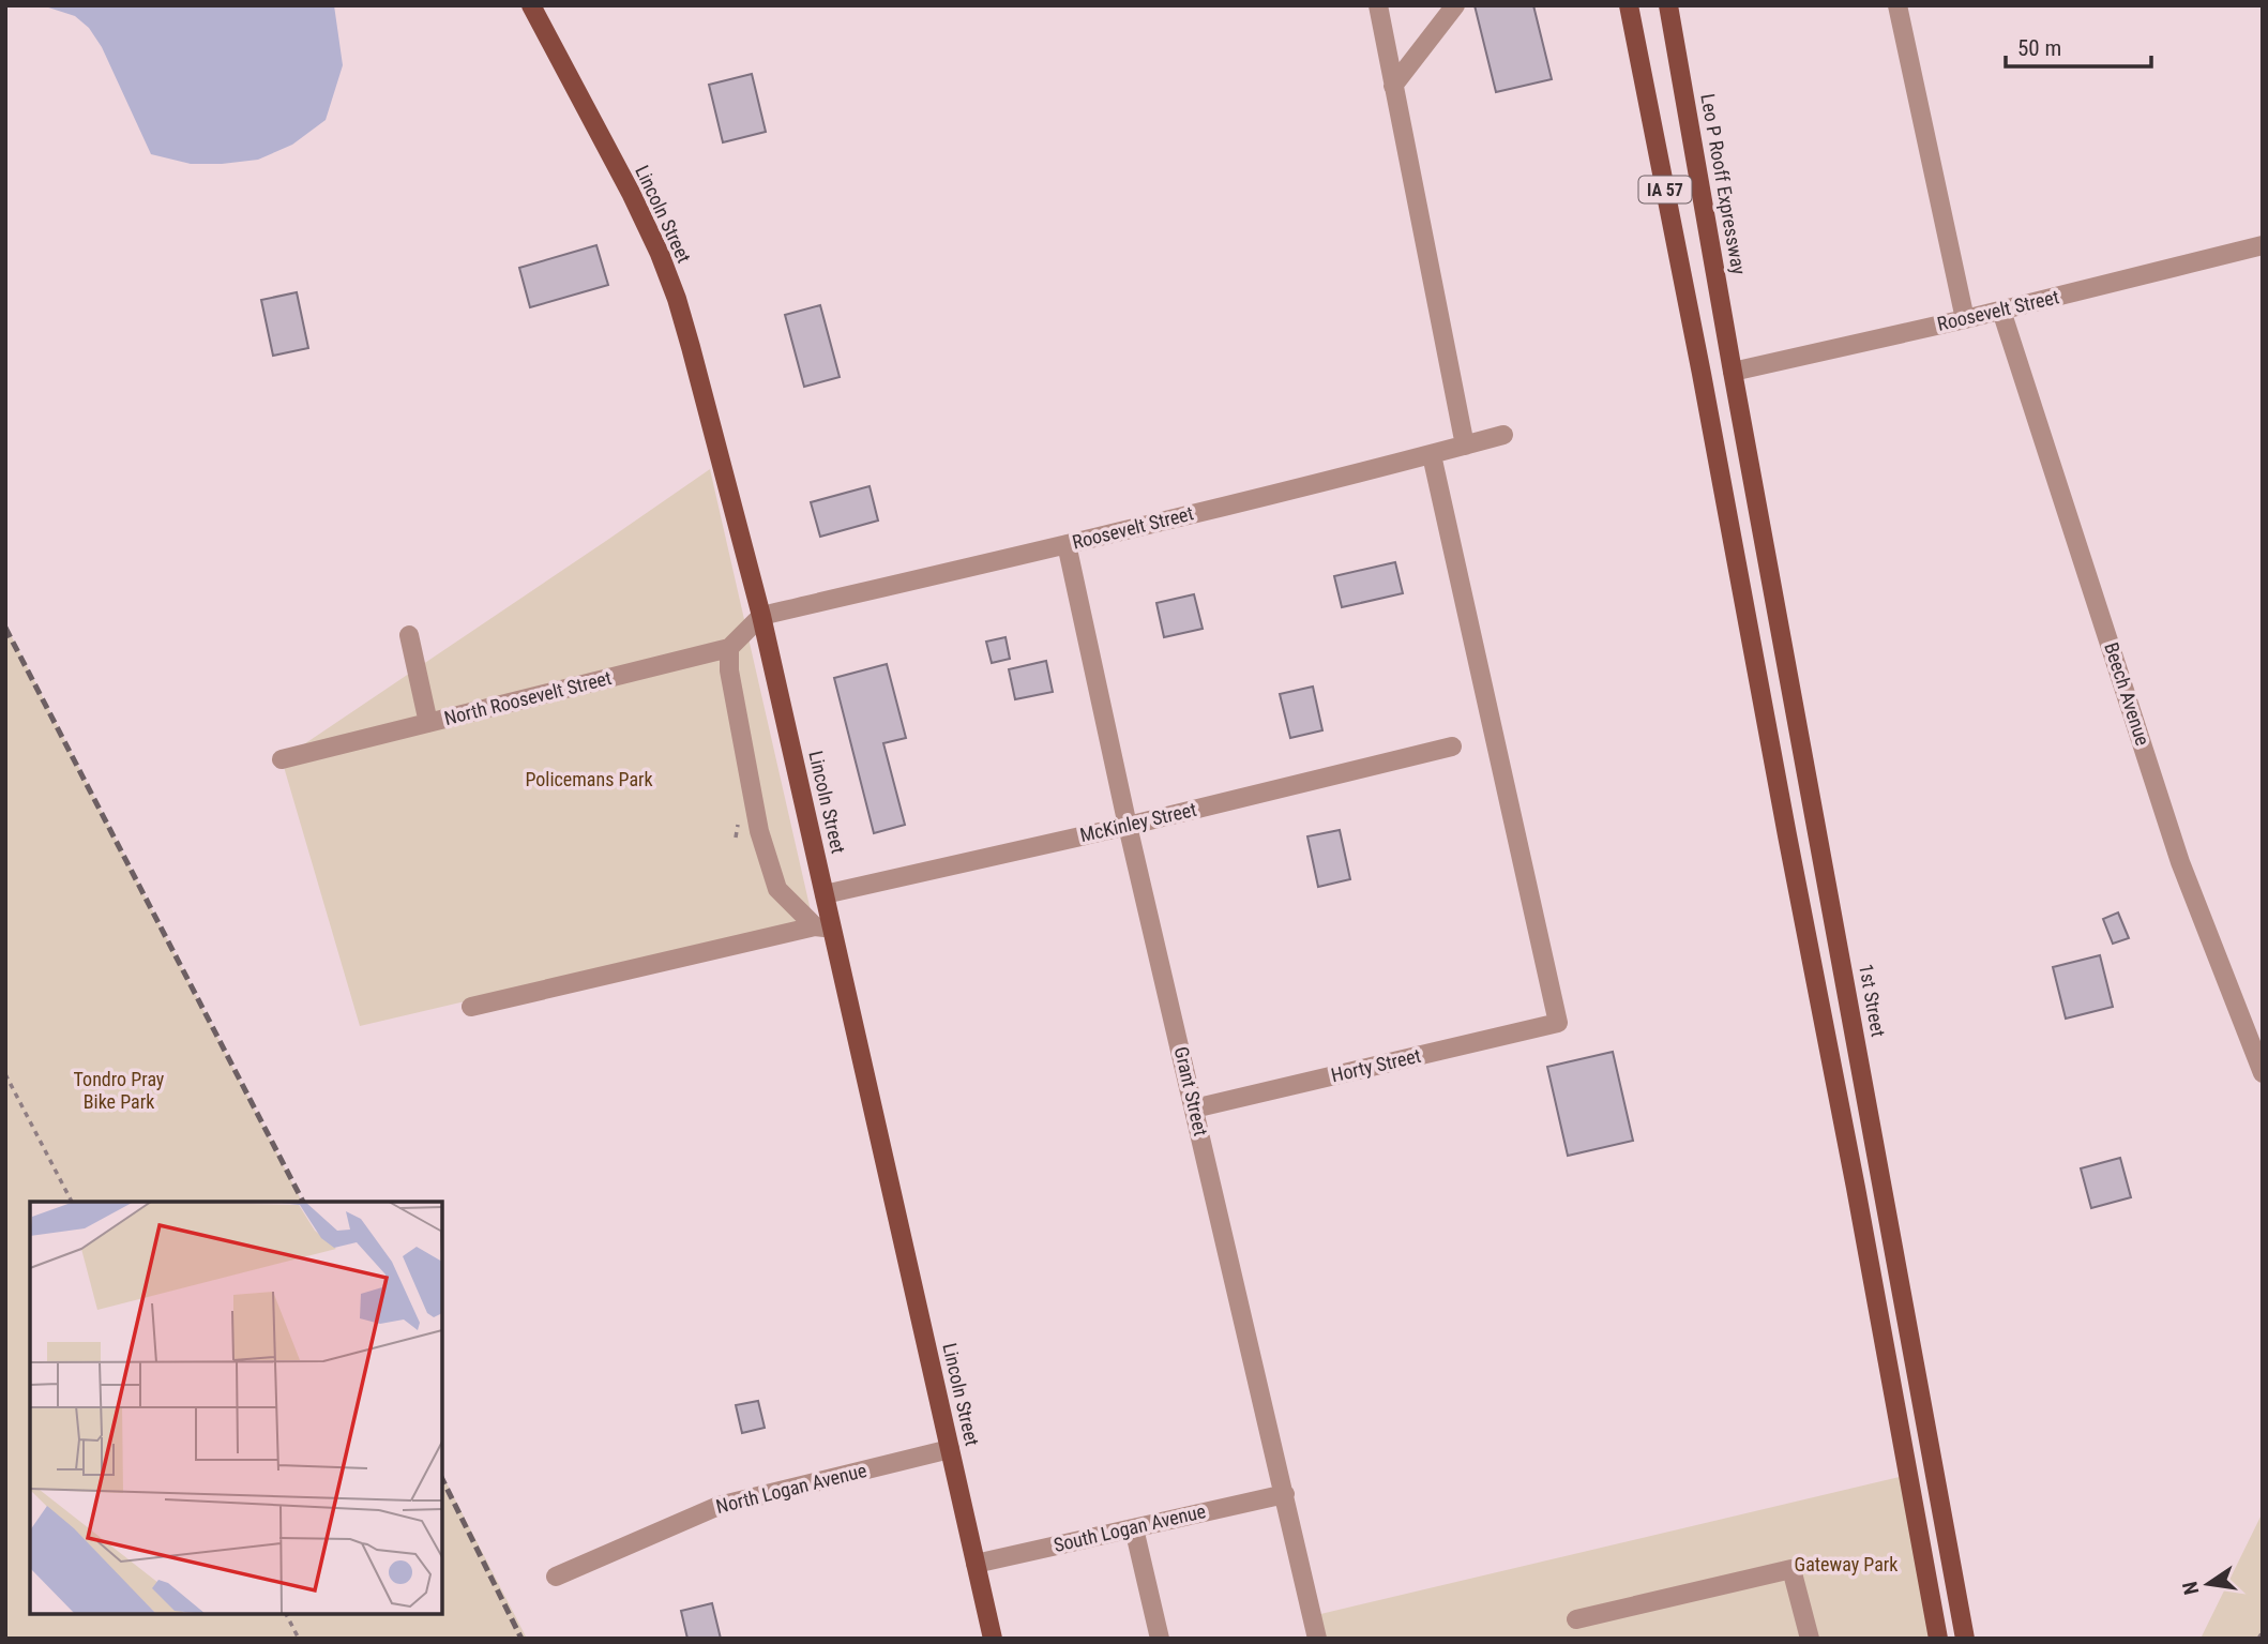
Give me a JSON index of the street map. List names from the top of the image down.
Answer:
{
  "streets": {
    "main road": [
      "Leo P Rooff Expressway",
      "IA 57",
      "Lincoln Street",
      "1st Street"
    ],
    "street": [
      "Roosevelt Street",
      "Beech Avenue",
      "North Roosevelt Street",
      "McKinley Street",
      "Horty Street",
      "Grant Street",
      "North Logan Avenue",
      "South Logan Avenue"
    ]
  },
  "crossings": [
    ["Leo P Rooff Expressway", "Roosevelt Street"],
    ["Leo P Rooff Expressway", "1st Street"],
    ["Lincoln Street", "Roosevelt Street"],
    ["Lincoln Street", "McKinley Street"],
    ["Lincoln Street", "North Logan Avenue"],
    ["Lincoln Street", "South Logan Avenue"],
    ["Roosevelt Street", "Beech Avenue"],
    ["Roosevelt Street", "1st Street"],
    ["Roosevelt Street", "Horty Street"],
    ["Roosevelt Street", "Grant Street"],
    ["McKinley Street", "Grant Street"],
    ["Horty Street", "Grant Street"],
    ["Grant Street", "South Logan Avenue"]
  ],
  "parks": ["Policemans Park", "Tondro Pray Bike Park", "Gateway Park"],
  "scale_bar": "50 m",
  "north": "left"
}
